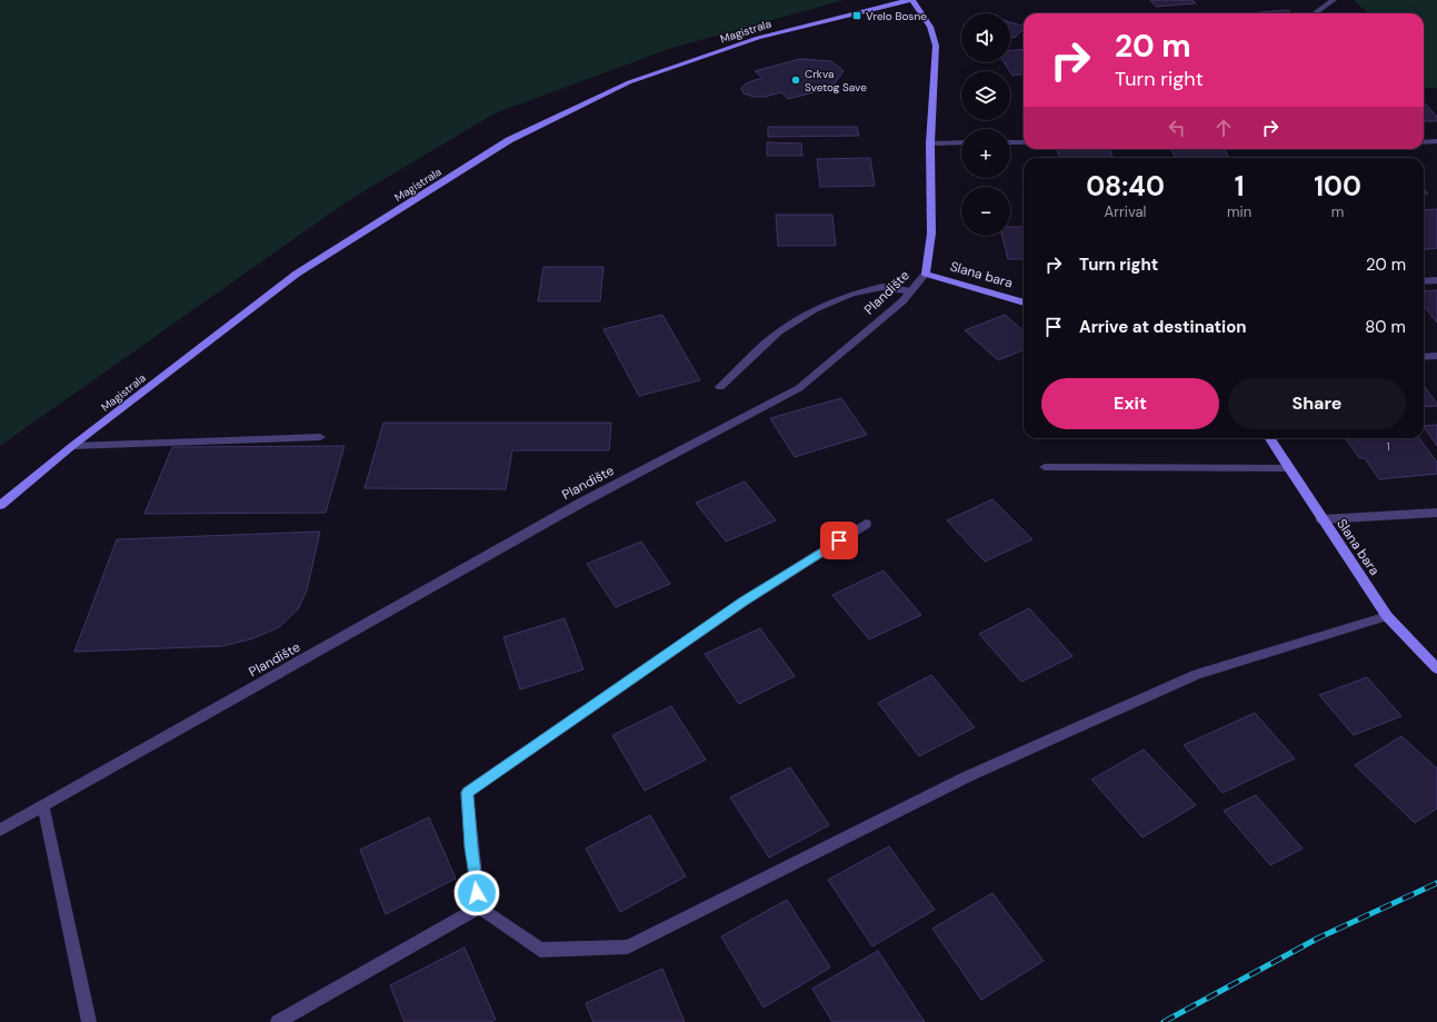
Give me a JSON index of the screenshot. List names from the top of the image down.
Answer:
{
  "streets": {
    "main road": ["Magistrala", "Slana bara", "Plandište"]
  },
  "crossings": [
    ["Magistrala", "Plandište"],
    ["Slana bara", "Plandište"]
  ],
  "places": {
    "transit": ["Vrelo Bosne"],
    "other": ["Crkva Svetog Save"]
  },
  "house_numbers": ["1"],
  "page": {
    "map_buttons": ["+", "−"],
    "turn": ["20 m", "Turn right"],
    "eta": [
      "08:40",
      "Arrival",
      "1",
      "min",
      "100",
      "m"
    ],
    "list": [
      {
        "name": "Turn right",
        "value": "20 m"
      },
      {
        "name": "Arrive at destination",
        "value": "80 m"
      }
    ],
    "buttons": ["Exit", "Share"]
  }
}
